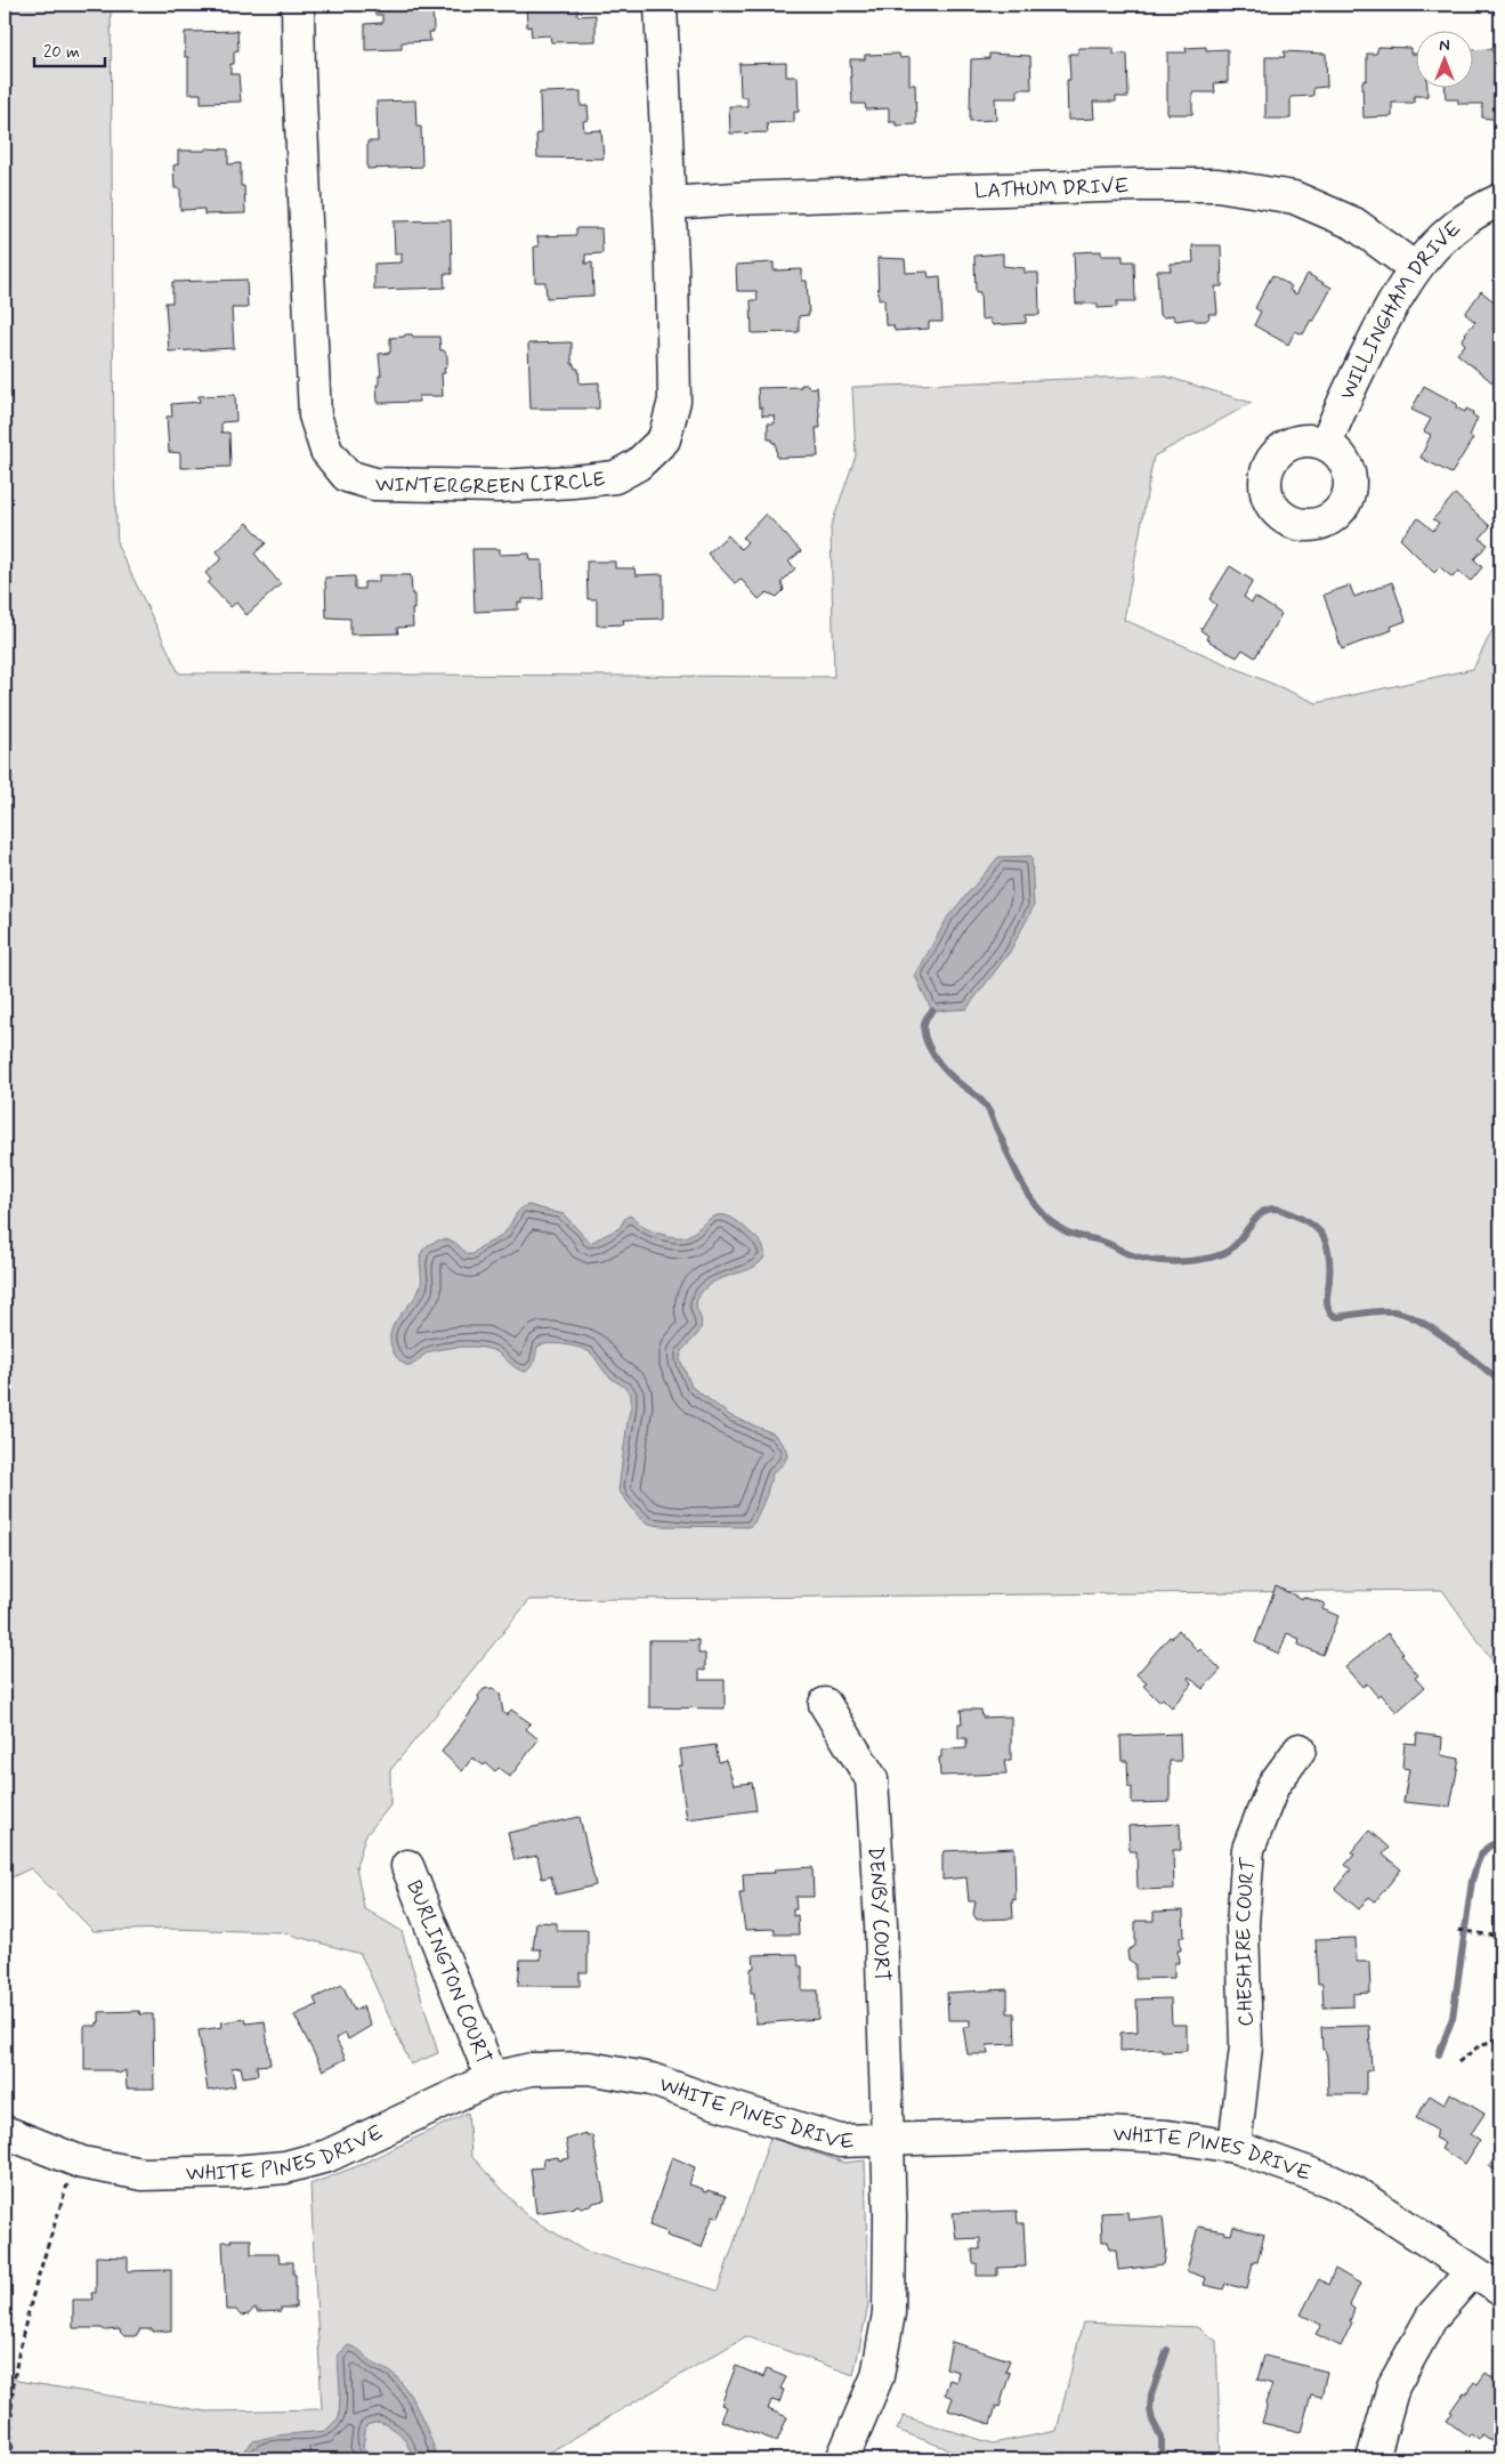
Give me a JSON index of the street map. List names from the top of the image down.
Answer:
{
  "streets": {
    "street": [
      "LATHUM DRIVE",
      "WILLINGHAM DRIVE",
      "WINTERGREEN CIRCLE",
      "DENBY COURT",
      "CHESHIRE COURT",
      "BURLINGTON COURT",
      "WHITE PINES DRIVE"
    ]
  },
  "crossings": [
    ["LATHUM DRIVE", "WILLINGHAM DRIVE"],
    ["LATHUM DRIVE", "WINTERGREEN CIRCLE"],
    ["DENBY COURT", "WHITE PINES DRIVE"],
    ["CHESHIRE COURT", "WHITE PINES DRIVE"],
    ["BURLINGTON COURT", "WHITE PINES DRIVE"]
  ],
  "scale_bar": "20 m",
  "north": "top"
}
